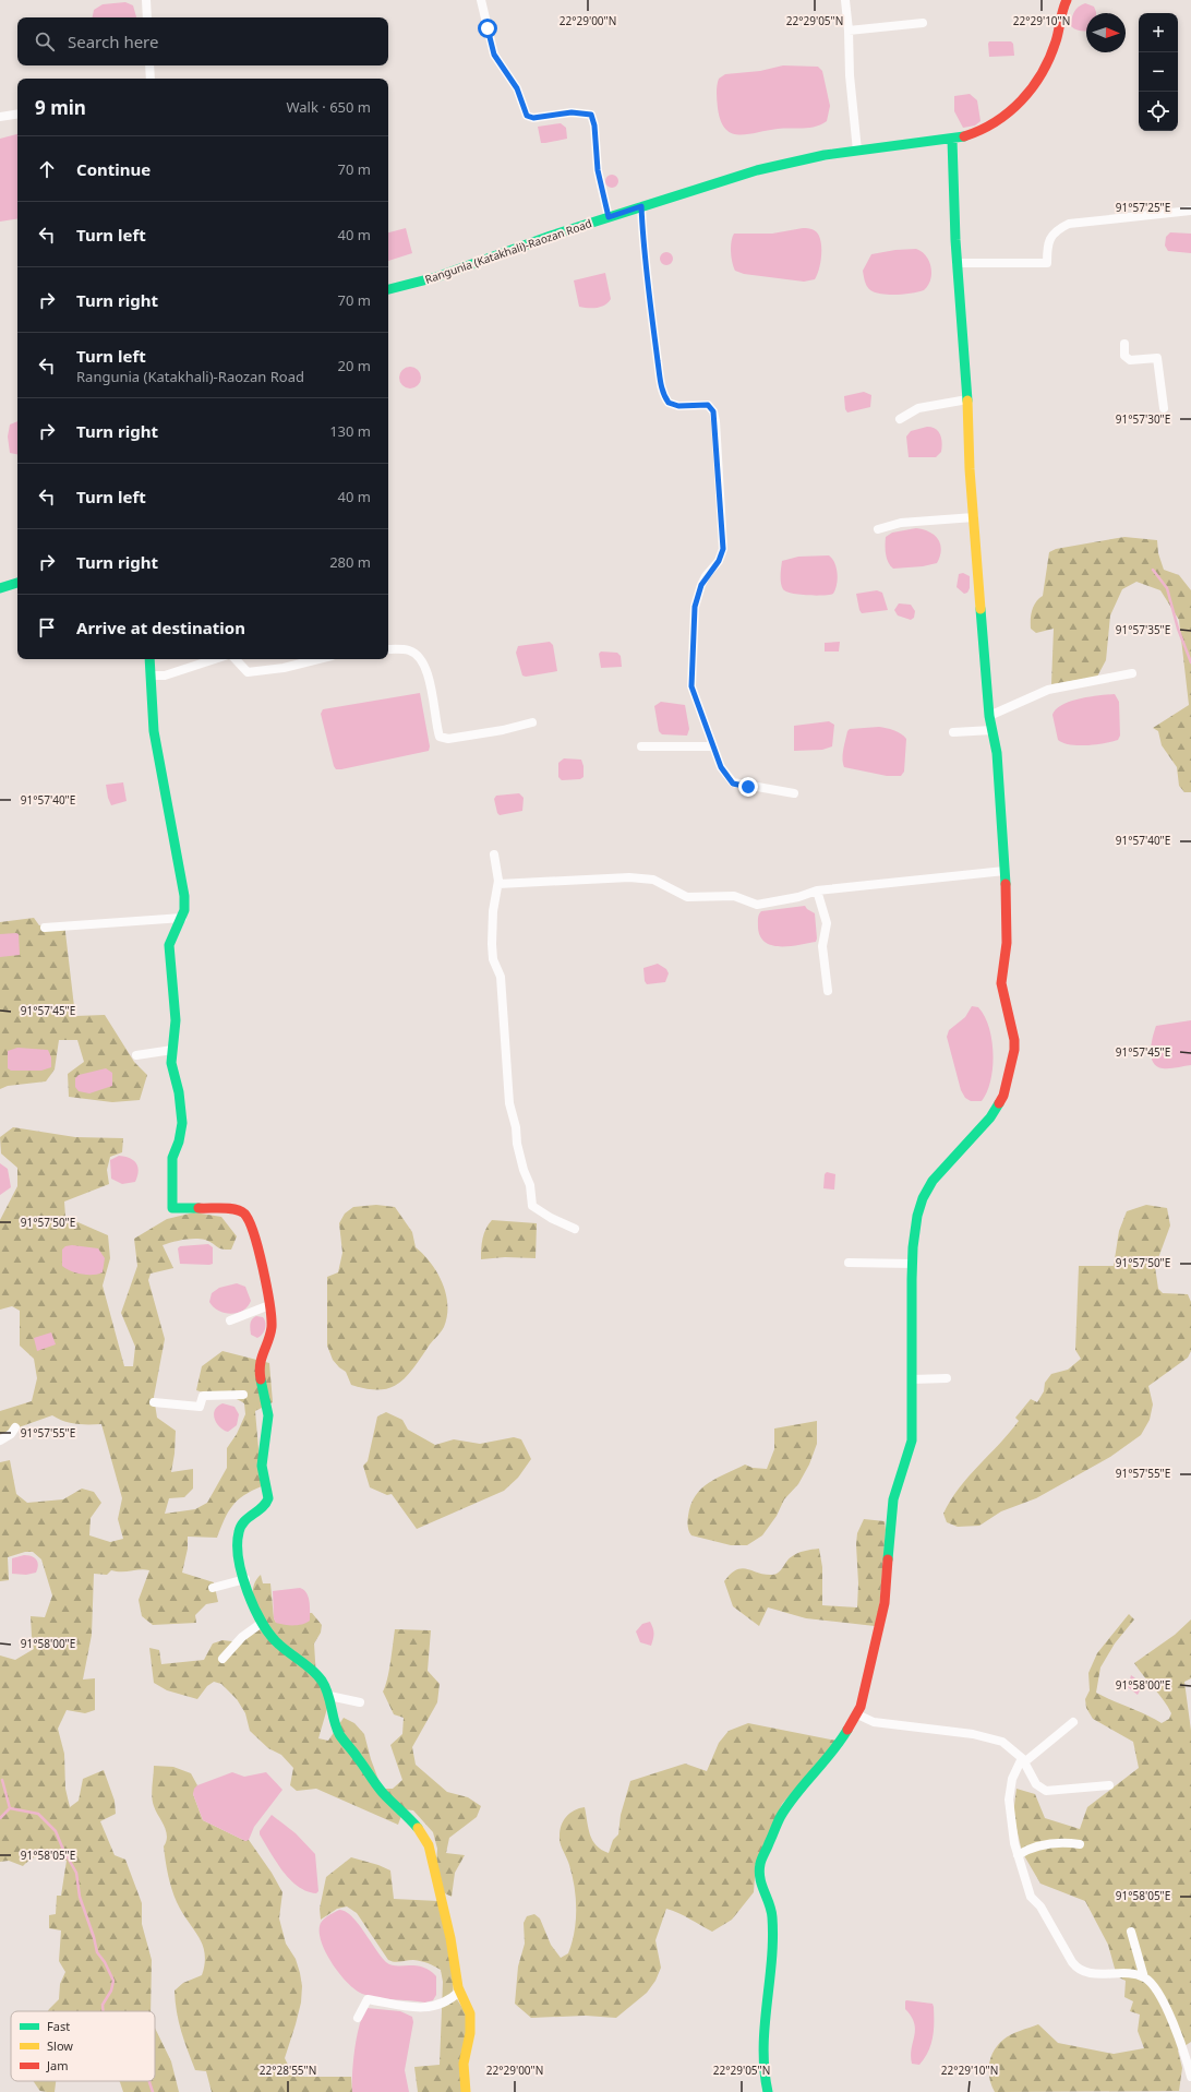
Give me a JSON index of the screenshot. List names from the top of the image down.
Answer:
{
  "streets": {
    "street": ["Rangunia (Katakhali)-Raozan Road"]
  },
  "legend": ["Fast", "Slow", "Jam"],
  "north": "right",
  "page": {
    "map_buttons": ["+", "−"],
    "search": "Search here",
    "heading": ["9 min", "Walk · 650 m"],
    "list": [
      ["Continue", "70 m"],
      ["Turn left", "40 m"],
      ["Turn right", "70 m"],
      ["Turn left", "Rangunia (Katakhali)-Raozan Road", "20 m"],
      ["Turn right", "130 m"],
      ["Turn left", "40 m"],
      ["Turn right", "280 m"],
      "Arrive at destination"
    ]
  },
  "coordinates": [
    "22°29'00\"N",
    "22°29'05\"N",
    "22°29'10\"N",
    "91°57'25\"E",
    "91°57'30\"E",
    "91°57'35\"E",
    "91°57'40\"E",
    "91°57'45\"E",
    "91°57'50\"E",
    "91°57'55\"E",
    "91°58'00\"E",
    "91°58'05\"E",
    "22°28'55\"N"
  ]
}
